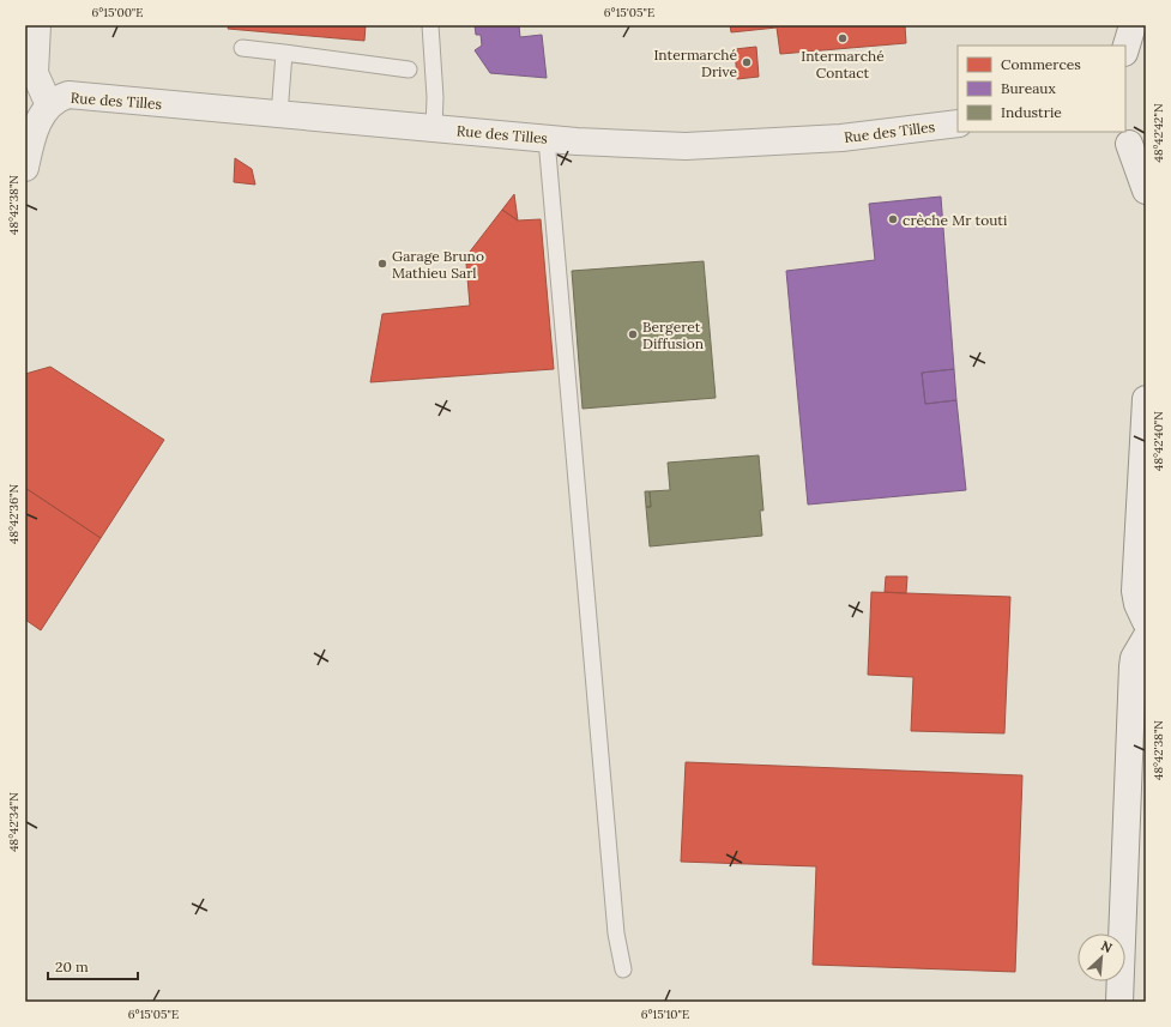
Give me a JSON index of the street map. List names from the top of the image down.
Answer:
{
  "streets": {
    "street": ["Rue des Tilles"]
  },
  "places": [
    "Intermarché Contact",
    "Intermarché Drive",
    "crèche Mr touti",
    "Garage Bruno Mathieu Sarl",
    "Bergeret Diffusion"
  ],
  "legend": ["Commerces", "Bureaux", "Industrie"],
  "scale_bar": "20 m",
  "north": "top right",
  "coordinates": [
    "6°15'00\"E",
    "6°15'05\"E",
    "48°42'42\"N",
    "48°42'38\"N",
    "48°42'40\"N",
    "48°42'36\"N",
    "48°42'34\"N",
    "6°15'10\"E"
  ]
}
